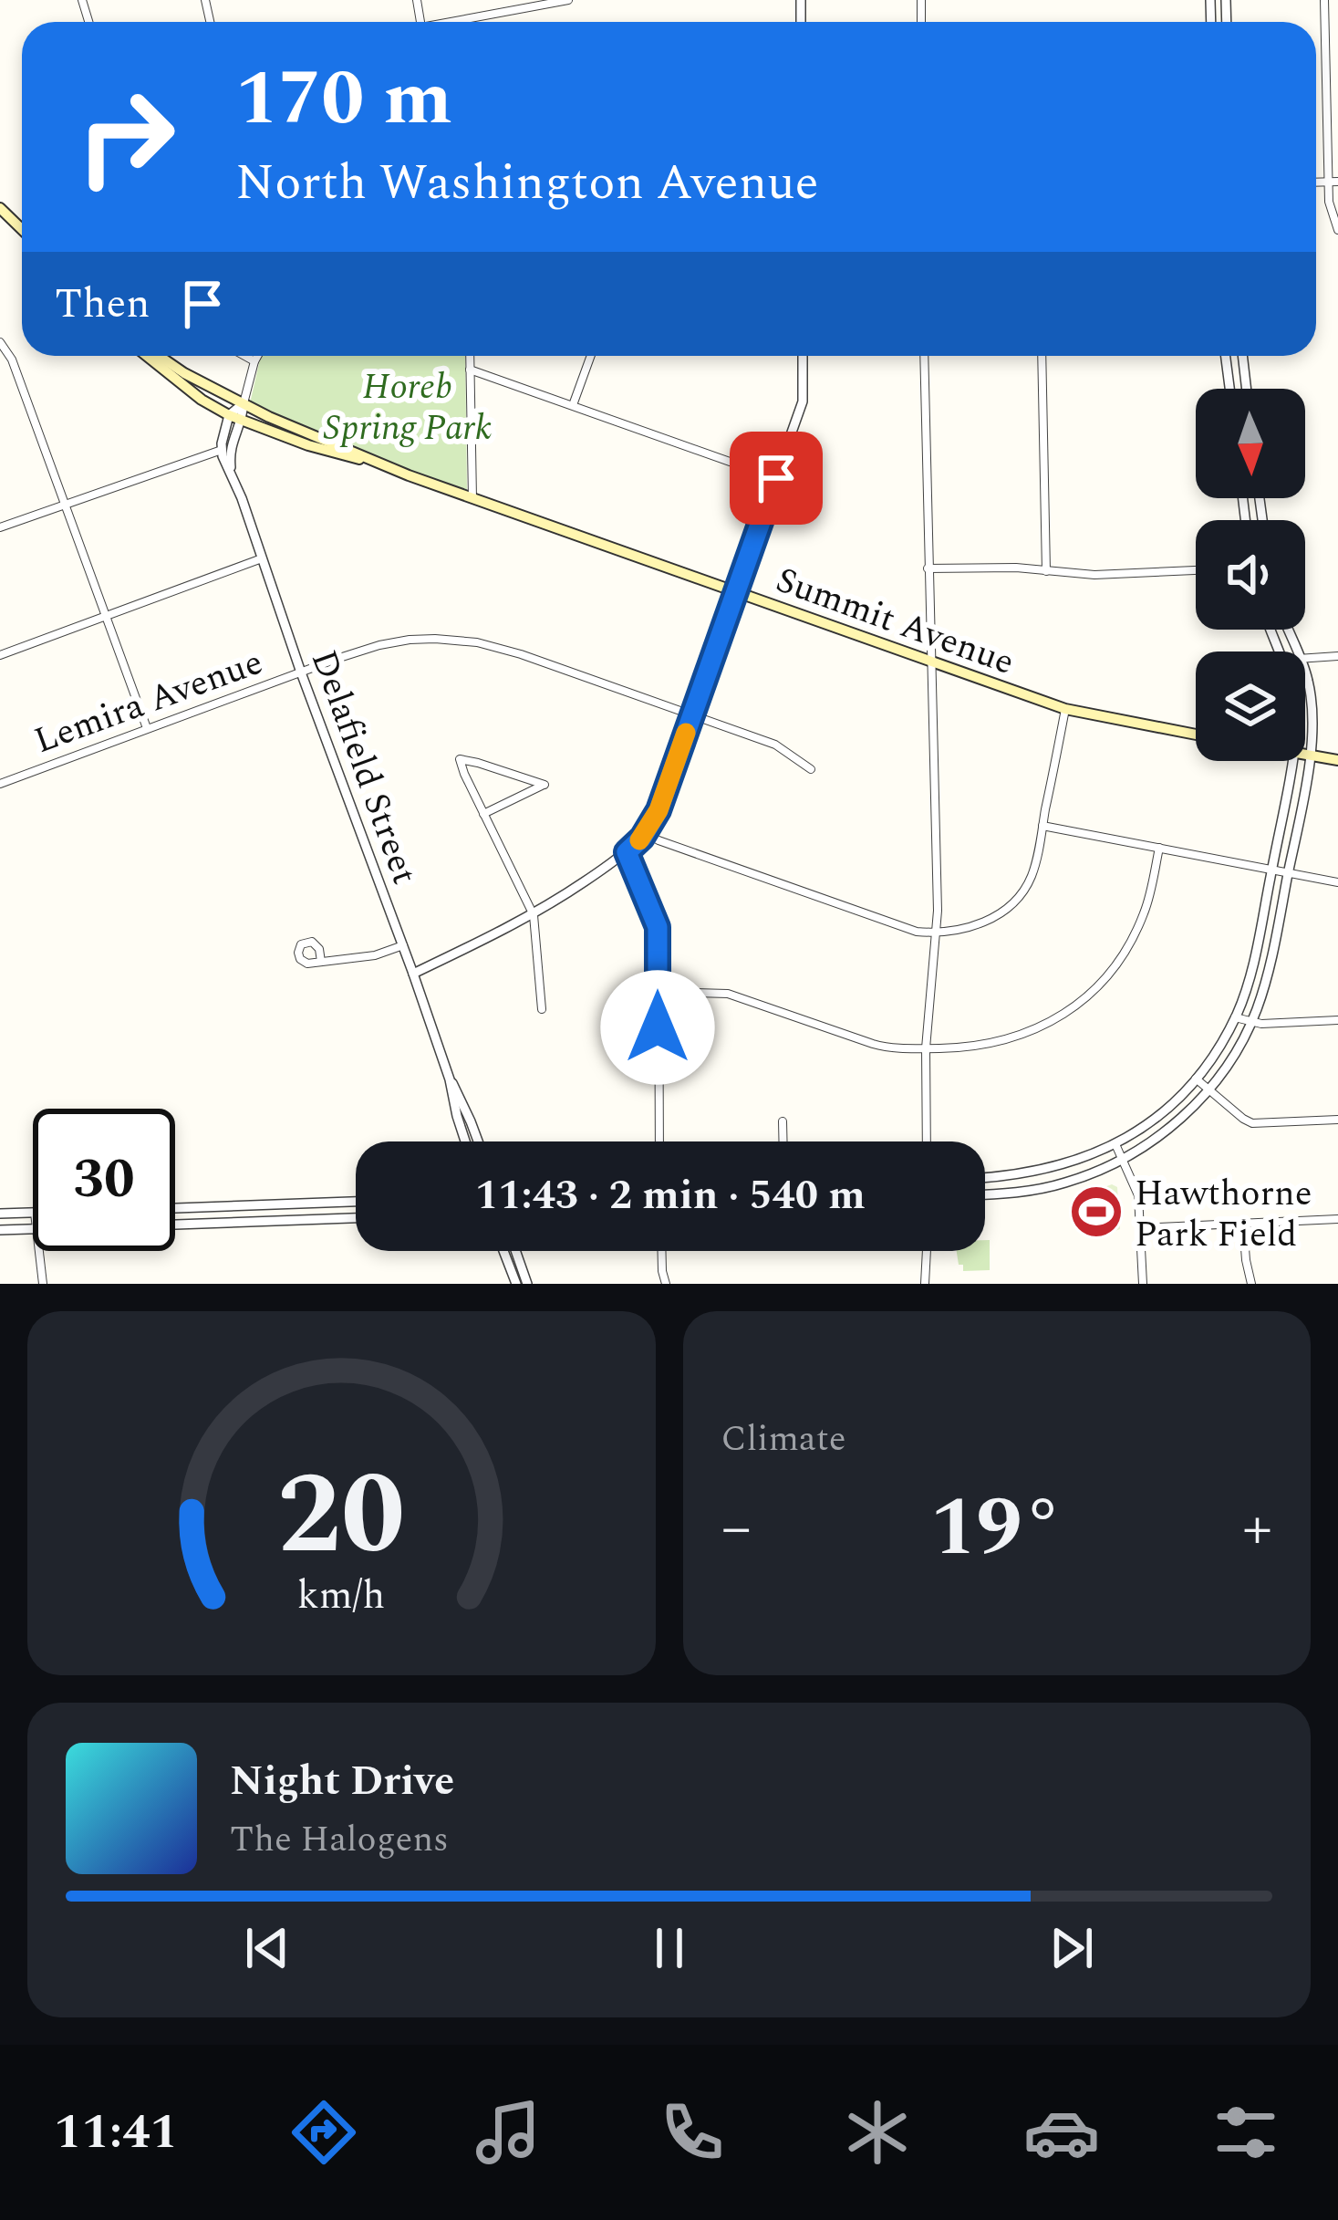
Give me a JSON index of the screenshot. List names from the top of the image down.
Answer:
{
  "streets": {
    "main road": ["Summit Avenue"],
    "street": ["Lemira Avenue", "Delafield Street"]
  },
  "crossings": [
    ["Lemira Avenue", "Delafield Street"]
  ],
  "parks": ["Horeb Spring Park"],
  "places": {
    "sports": ["Hawthorne Park Field"]
  },
  "north": "bottom",
  "page": {
    "turn": ["170 m", "North Washington Avenue"],
    "then": "Then",
    "limit": "30",
    "trip": "11:43 · 2 min · 540 m",
    "tile": "Climate",
    "heat": ["−", "19°", "+"],
    "song": ["Night Drive", "The Halogens"],
    "tabs": "11:41",
    "gauge": ["20", "km/h"]
  }
}
